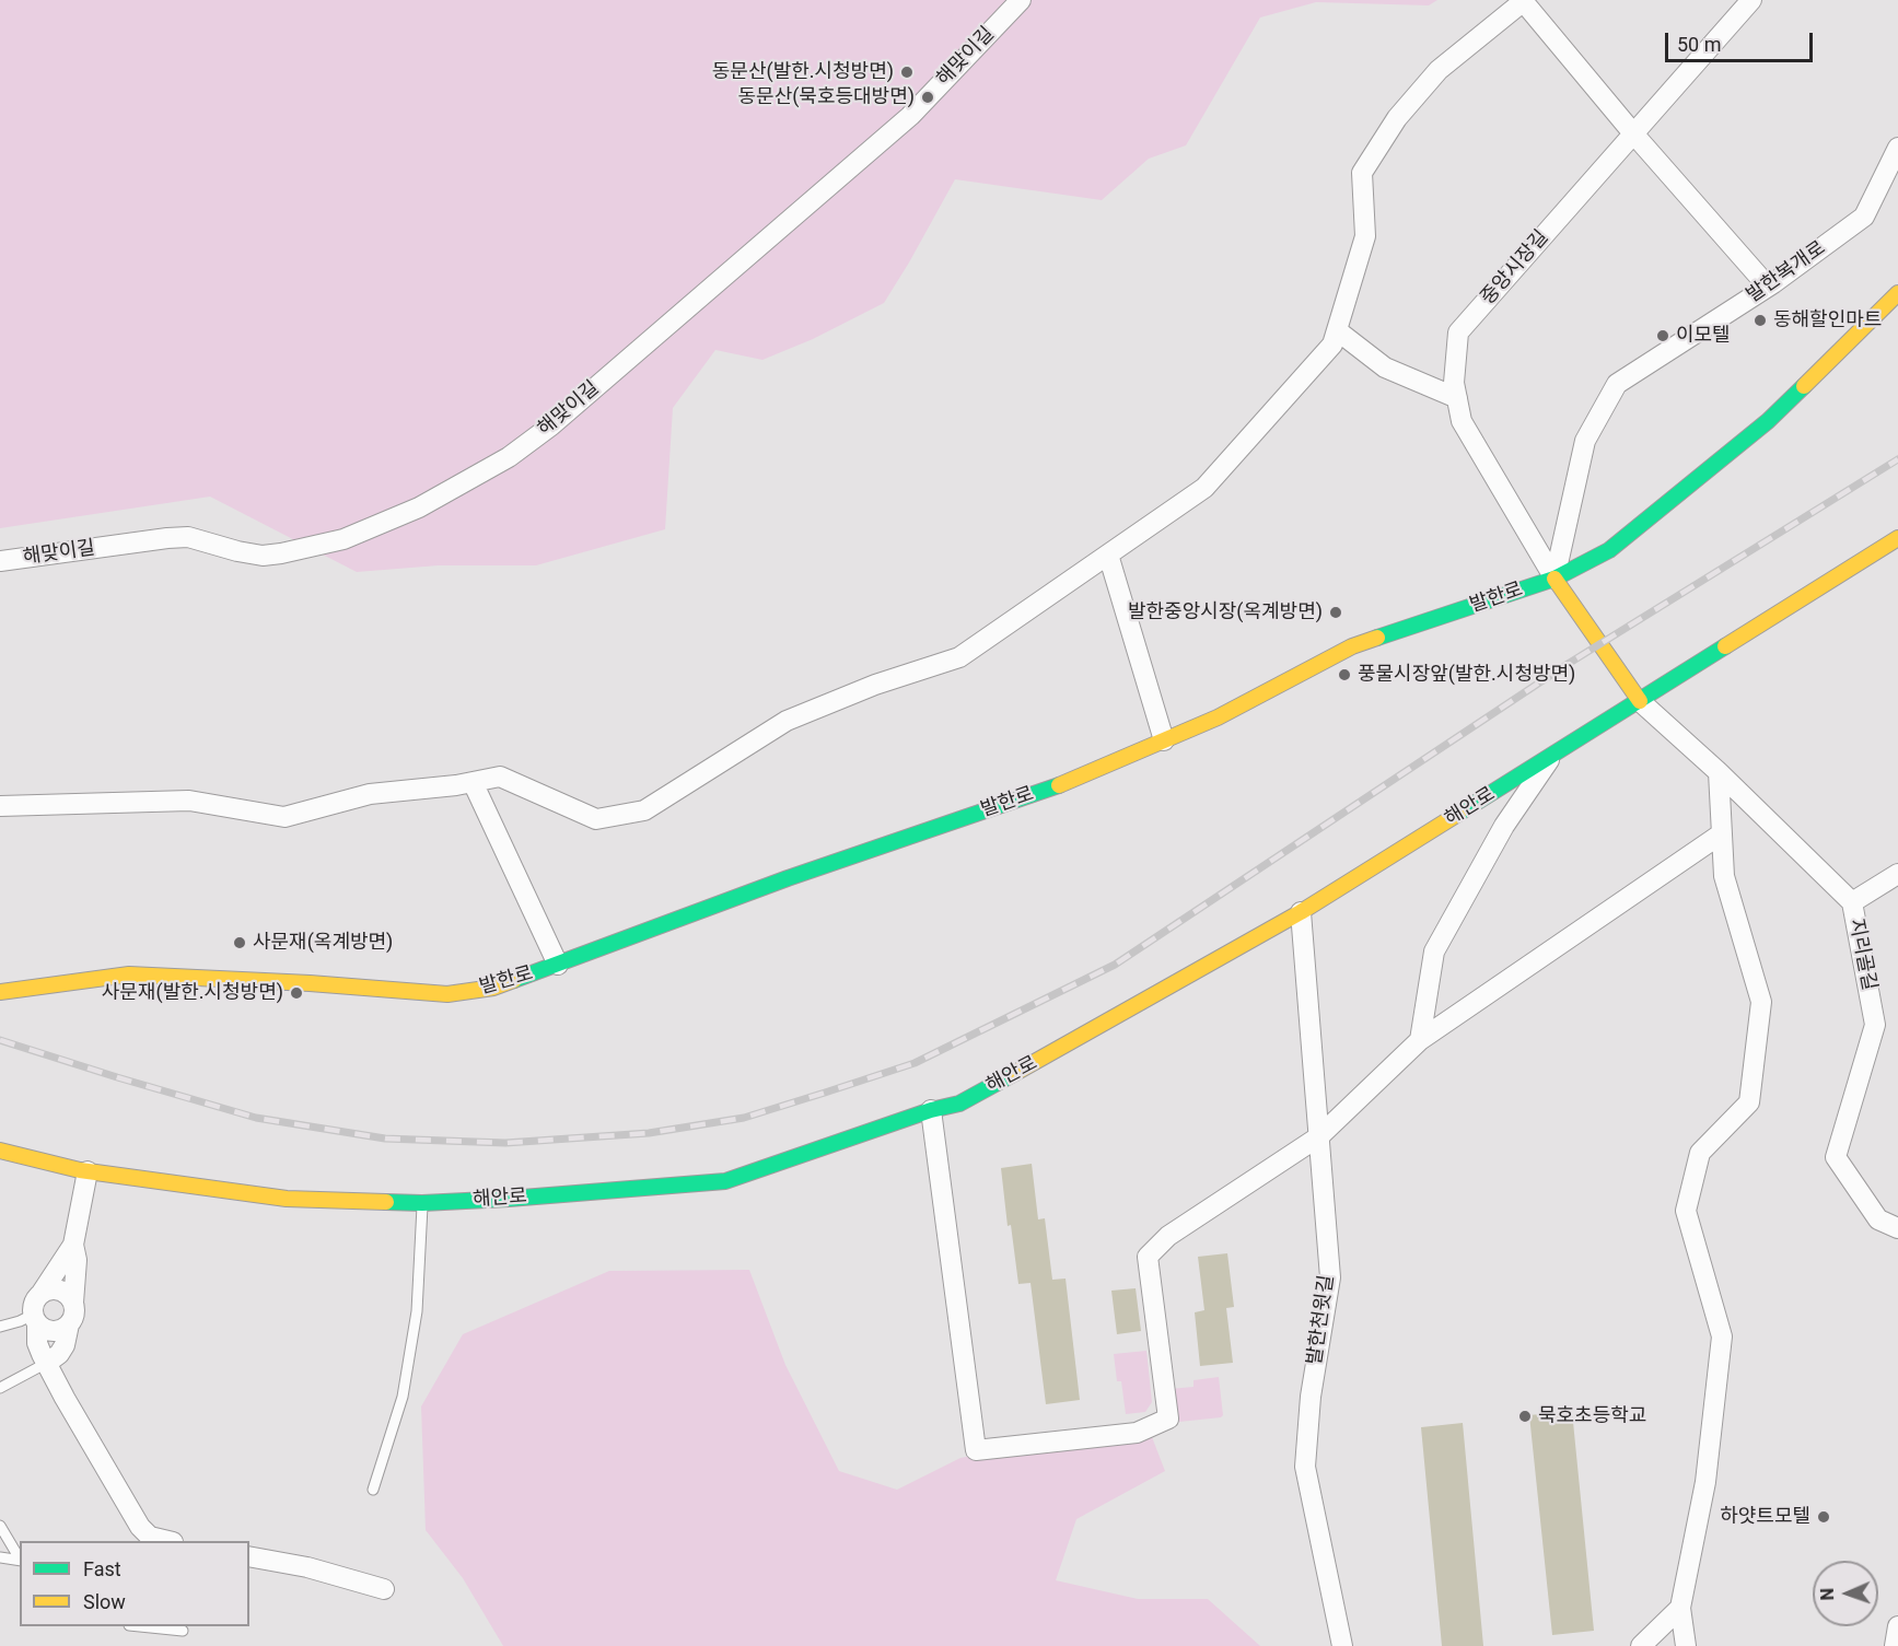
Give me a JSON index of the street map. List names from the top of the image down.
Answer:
{
  "streets": {
    "street": [
      "해맞이길",
      "중앙시장길",
      "발한복개로",
      "발한로",
      "해안로",
      "지리골길",
      "발한천윗길"
    ]
  },
  "crossings": [
    ["중앙시장길", "발한복개로"],
    ["중앙시장길", "발한로"],
    ["발한복개로", "발한로"],
    ["해안로", "지리골길"],
    ["해안로", "발한천윗길"]
  ],
  "places": [
    "동문산(발한.시청방면)",
    "동문산(묵호등대방면)",
    "동해할인마트",
    "이모텔",
    "발한중앙시장(옥계방면)",
    "풍물시장앞(발한.시청방면)",
    "사문재(옥계방면)",
    "사문재(발한.시청방면)",
    "묵호초등학교",
    "하얏트모텔"
  ],
  "legend": ["Fast", "Slow"],
  "scale_bar": "50 m",
  "north": "left"
}
